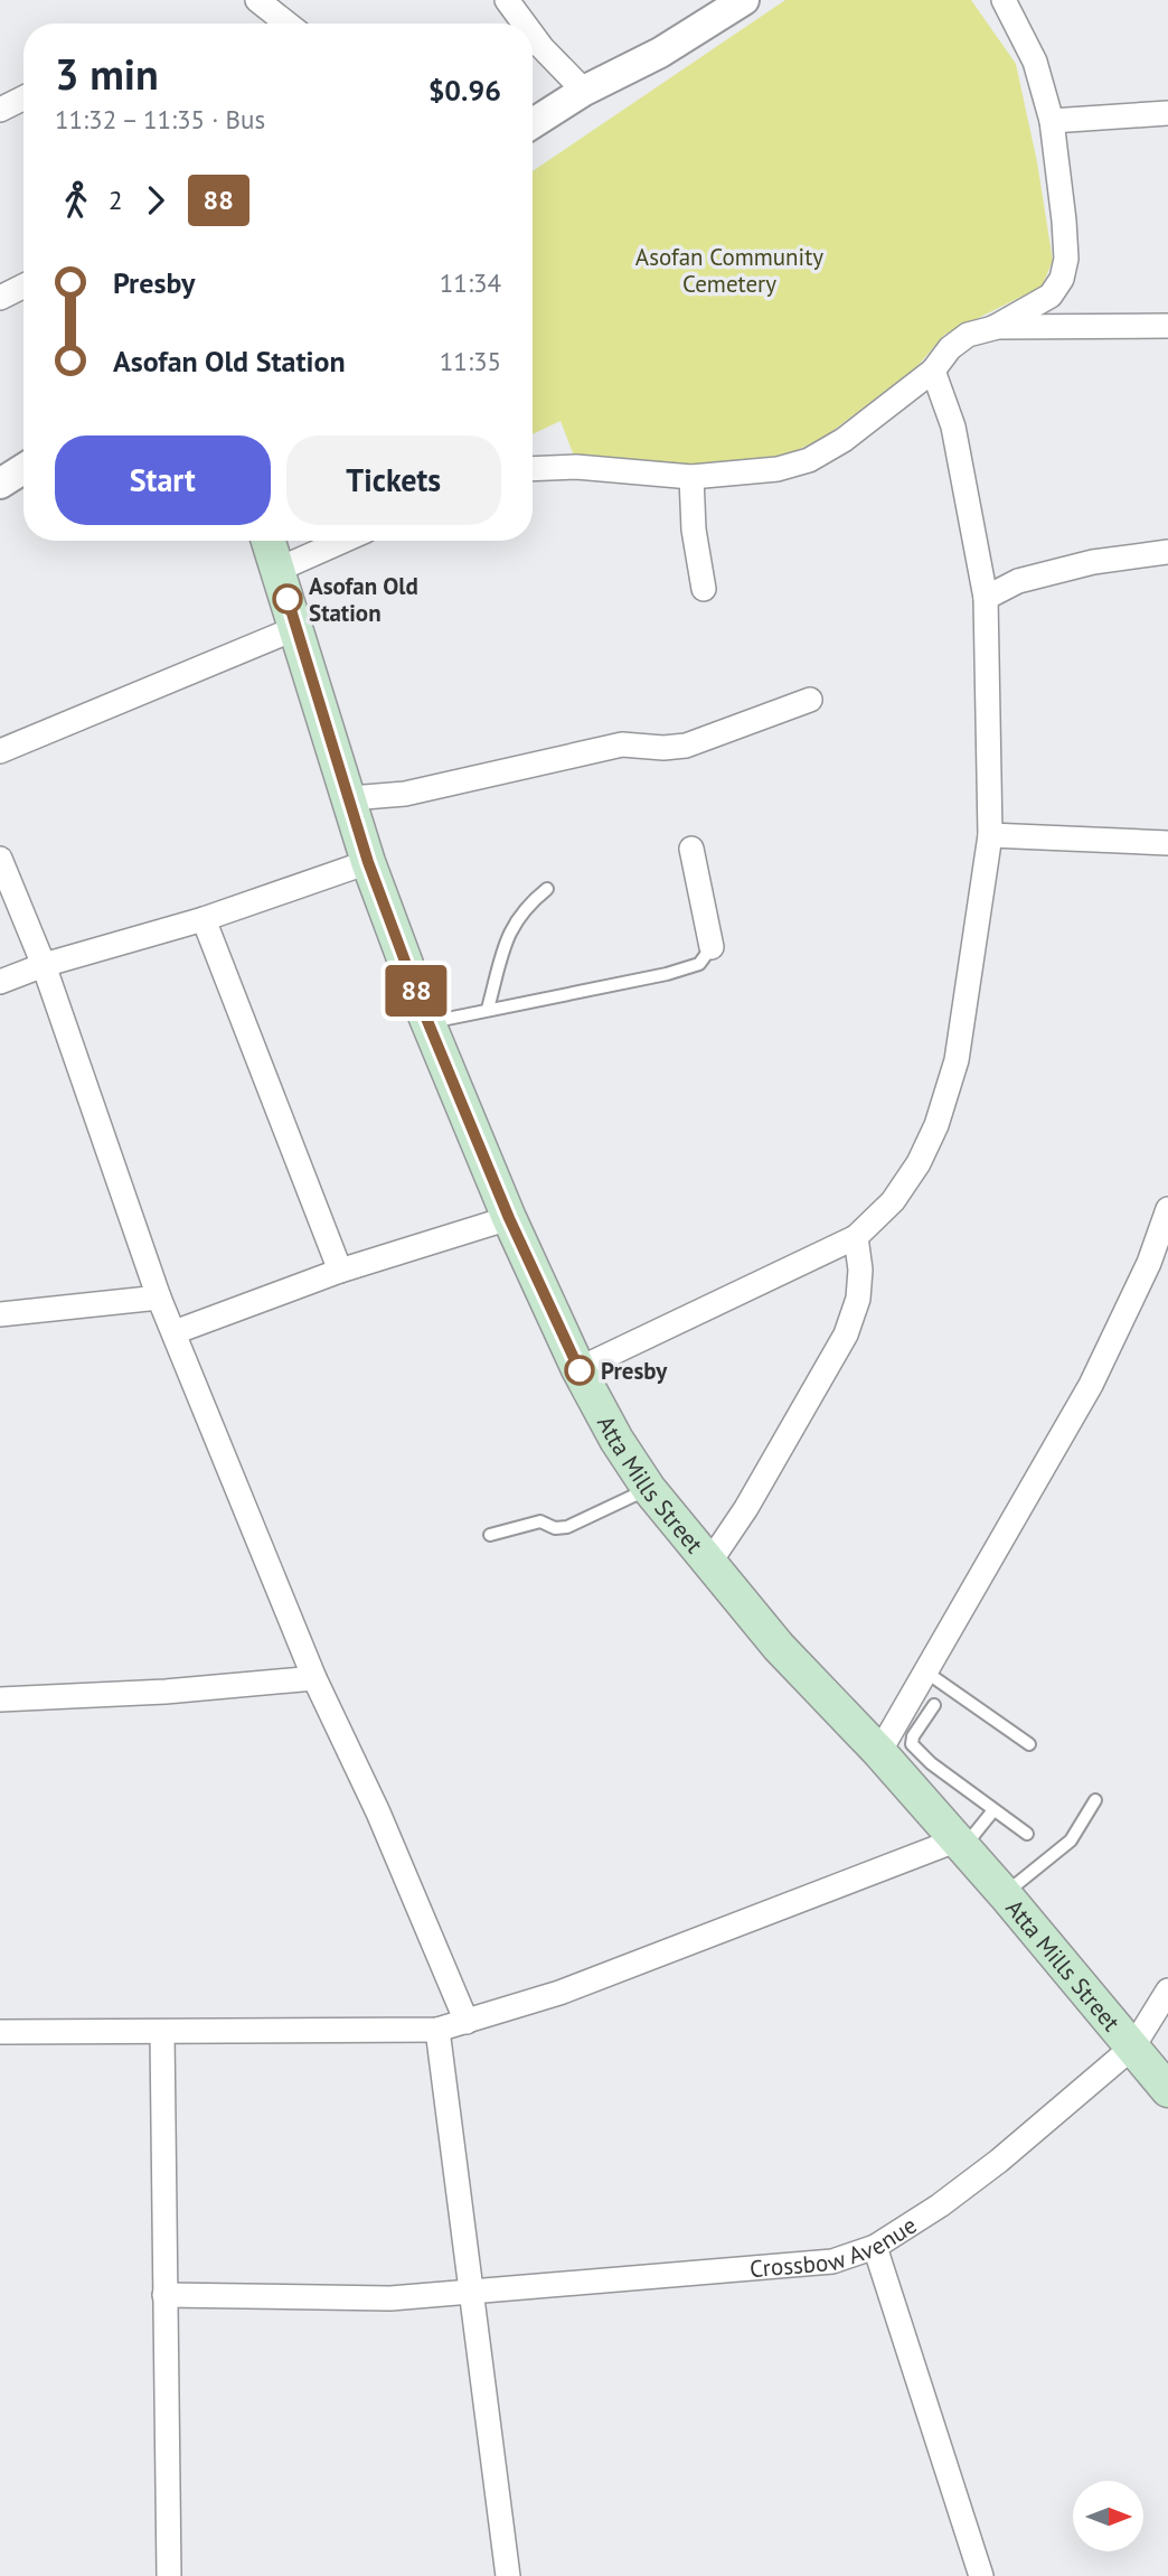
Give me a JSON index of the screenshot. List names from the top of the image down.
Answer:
{
  "streets": {
    "main road": ["Atta Mills Street"],
    "street": ["Crossbow Avenue"]
  },
  "crossings": [
    ["Atta Mills Street", "Crossbow Avenue"]
  ],
  "parks": ["Asofan Community Cemetery"],
  "places": ["Asofan Old Station", "Presby"],
  "lines": ["bus line 88"],
  "north": "right",
  "page": {
    "on_map": "88",
    "heading": ["3 min", "11:32 – 11:35 · Bus", "$0.96"],
    "legs": ["2", "88"],
    "list": [
      {
        "name": "Presby",
        "value": "11:34"
      },
      {
        "name": "Asofan Old Station",
        "value": "11:35"
      }
    ],
    "buttons": ["Start", "Tickets"]
  }
}
